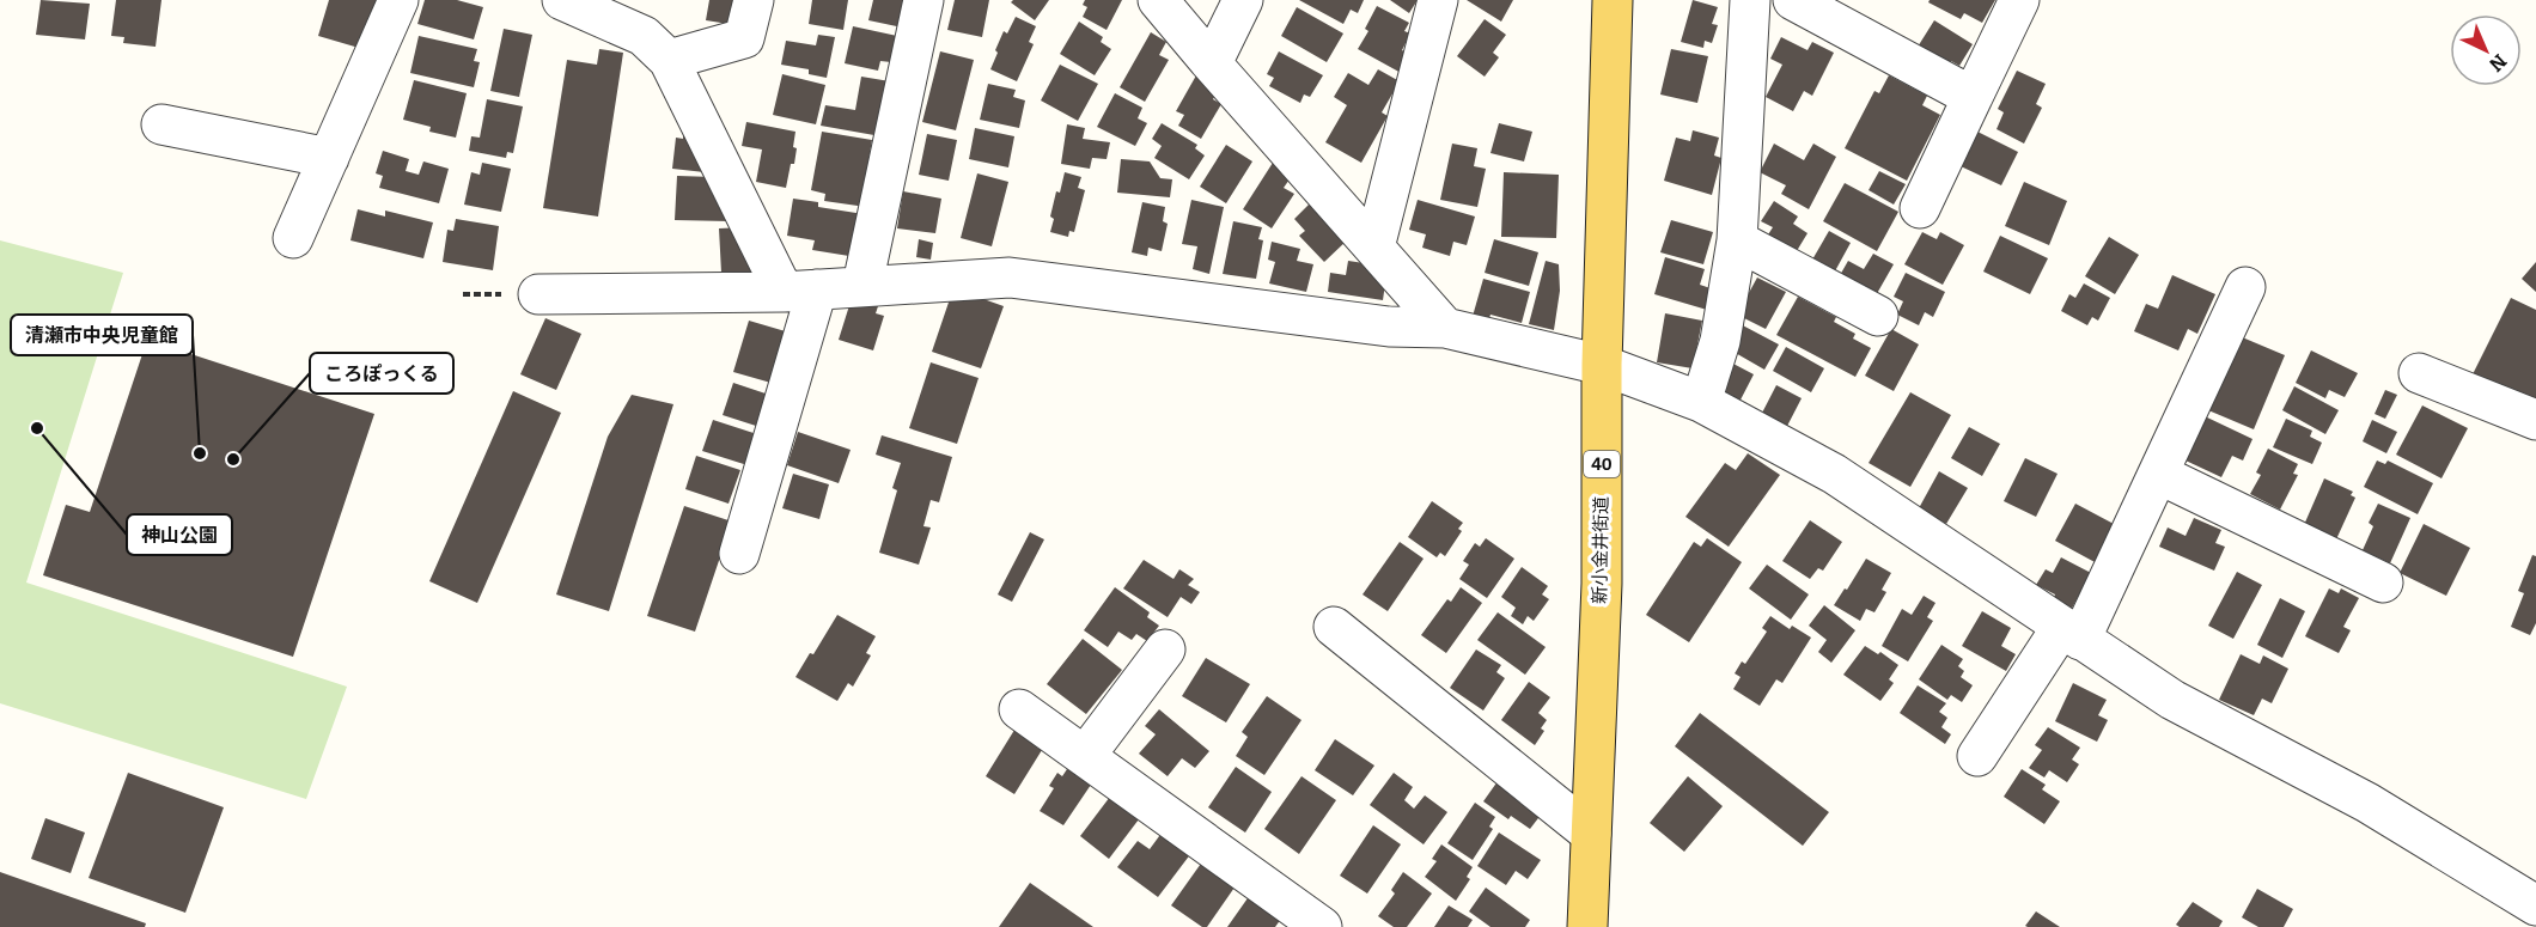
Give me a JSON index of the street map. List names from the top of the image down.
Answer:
{
  "streets": {
    "main road": ["40", "新小金井街道"]
  },
  "places": ["神山公園", "清瀬市中央児童館", "ころぽっくる"],
  "north": "bottom right"
}
